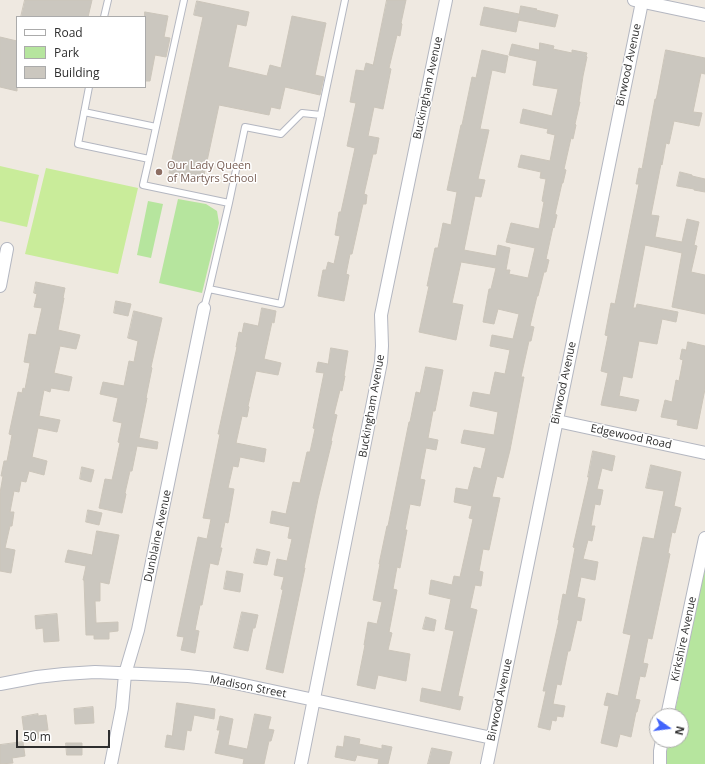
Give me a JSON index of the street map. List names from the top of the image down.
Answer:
{
  "streets": {
    "street": [
      "Birwood Avenue",
      "Buckingham Avenue",
      "Edgewood Road",
      "Dunblaine Avenue",
      "Kirkshire Avenue",
      "Madison Street"
    ]
  },
  "crossings": [
    ["Birwood Avenue", "Edgewood Road"],
    ["Birwood Avenue", "Madison Street"],
    ["Buckingham Avenue", "Madison Street"],
    ["Dunblaine Avenue", "Madison Street"]
  ],
  "places": ["Our Lady Queen of Martyrs School"],
  "legend": ["Road", "Park", "Building"],
  "scale_bar": "50 m",
  "north": "right"
}
